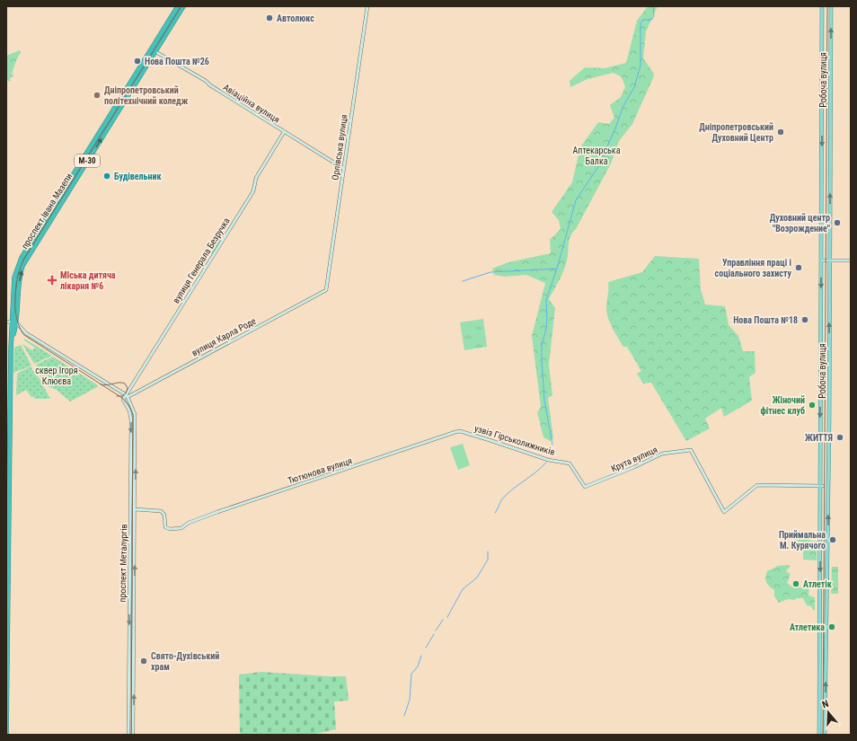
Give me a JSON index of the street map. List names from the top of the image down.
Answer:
{
  "streets": {
    "highway": ["М-30", "проспект Івана Мазепи"],
    "main road": ["Робоча вулиця"],
    "street": [
      "Авіаційна вулиця",
      "Орлівська вулиця",
      "вулиця Генерала Безручка",
      "вулиця Карла Роде",
      "узвіз Гірськолижників",
      "Крута вулиця",
      "Тютюнова вулиця",
      "проспект Металургів"
    ]
  },
  "crossings": [
    ["Робоча вулиця", "Крута вулиця"],
    ["Авіаційна вулиця", "Орлівська вулиця"],
    ["Авіаційна вулиця", "проспект Івана Мазепи"],
    ["Авіаційна вулиця", "вулиця Генерала Безручка"],
    ["Орлівська вулиця", "вулиця Карла Роде"],
    ["М-30", "проспект Івана Мазепи"],
    ["вулиця Генерала Безручка", "вулиця Карла Роде"],
    ["вулиця Генерала Безручка", "проспект Металургів"],
    ["вулиця Карла Роде", "проспект Металургів"],
    ["узвіз Гірськолижників", "Крута вулиця"],
    ["узвіз Гірськолижників", "Тютюнова вулиця"],
    ["Тютюнова вулиця", "проспект Металургів"]
  ],
  "parks": ["Аптекарська Балка", "сквер Ігоря Клюєва"],
  "places": {
    "other": [
      "Автолюкс",
      "Нова Пошта №26",
      "Дніпропетровський політехнічний коледж",
      "Дніпропетровський Духовний Центр",
      "Будівельник",
      "Духовний центр \"Возрождение\"",
      "Управління праці і соціального захисту",
      "Нова Пошта №18",
      "Жіночий фітнес клуб",
      "ЖИТТЯ",
      "Приймальна М. Курячого",
      "Атлетік",
      "Атлетика",
      "Свято-Духівський храм"
    ],
    "health": ["МІська дитяча лікарня №6"]
  },
  "north": "top"
}
